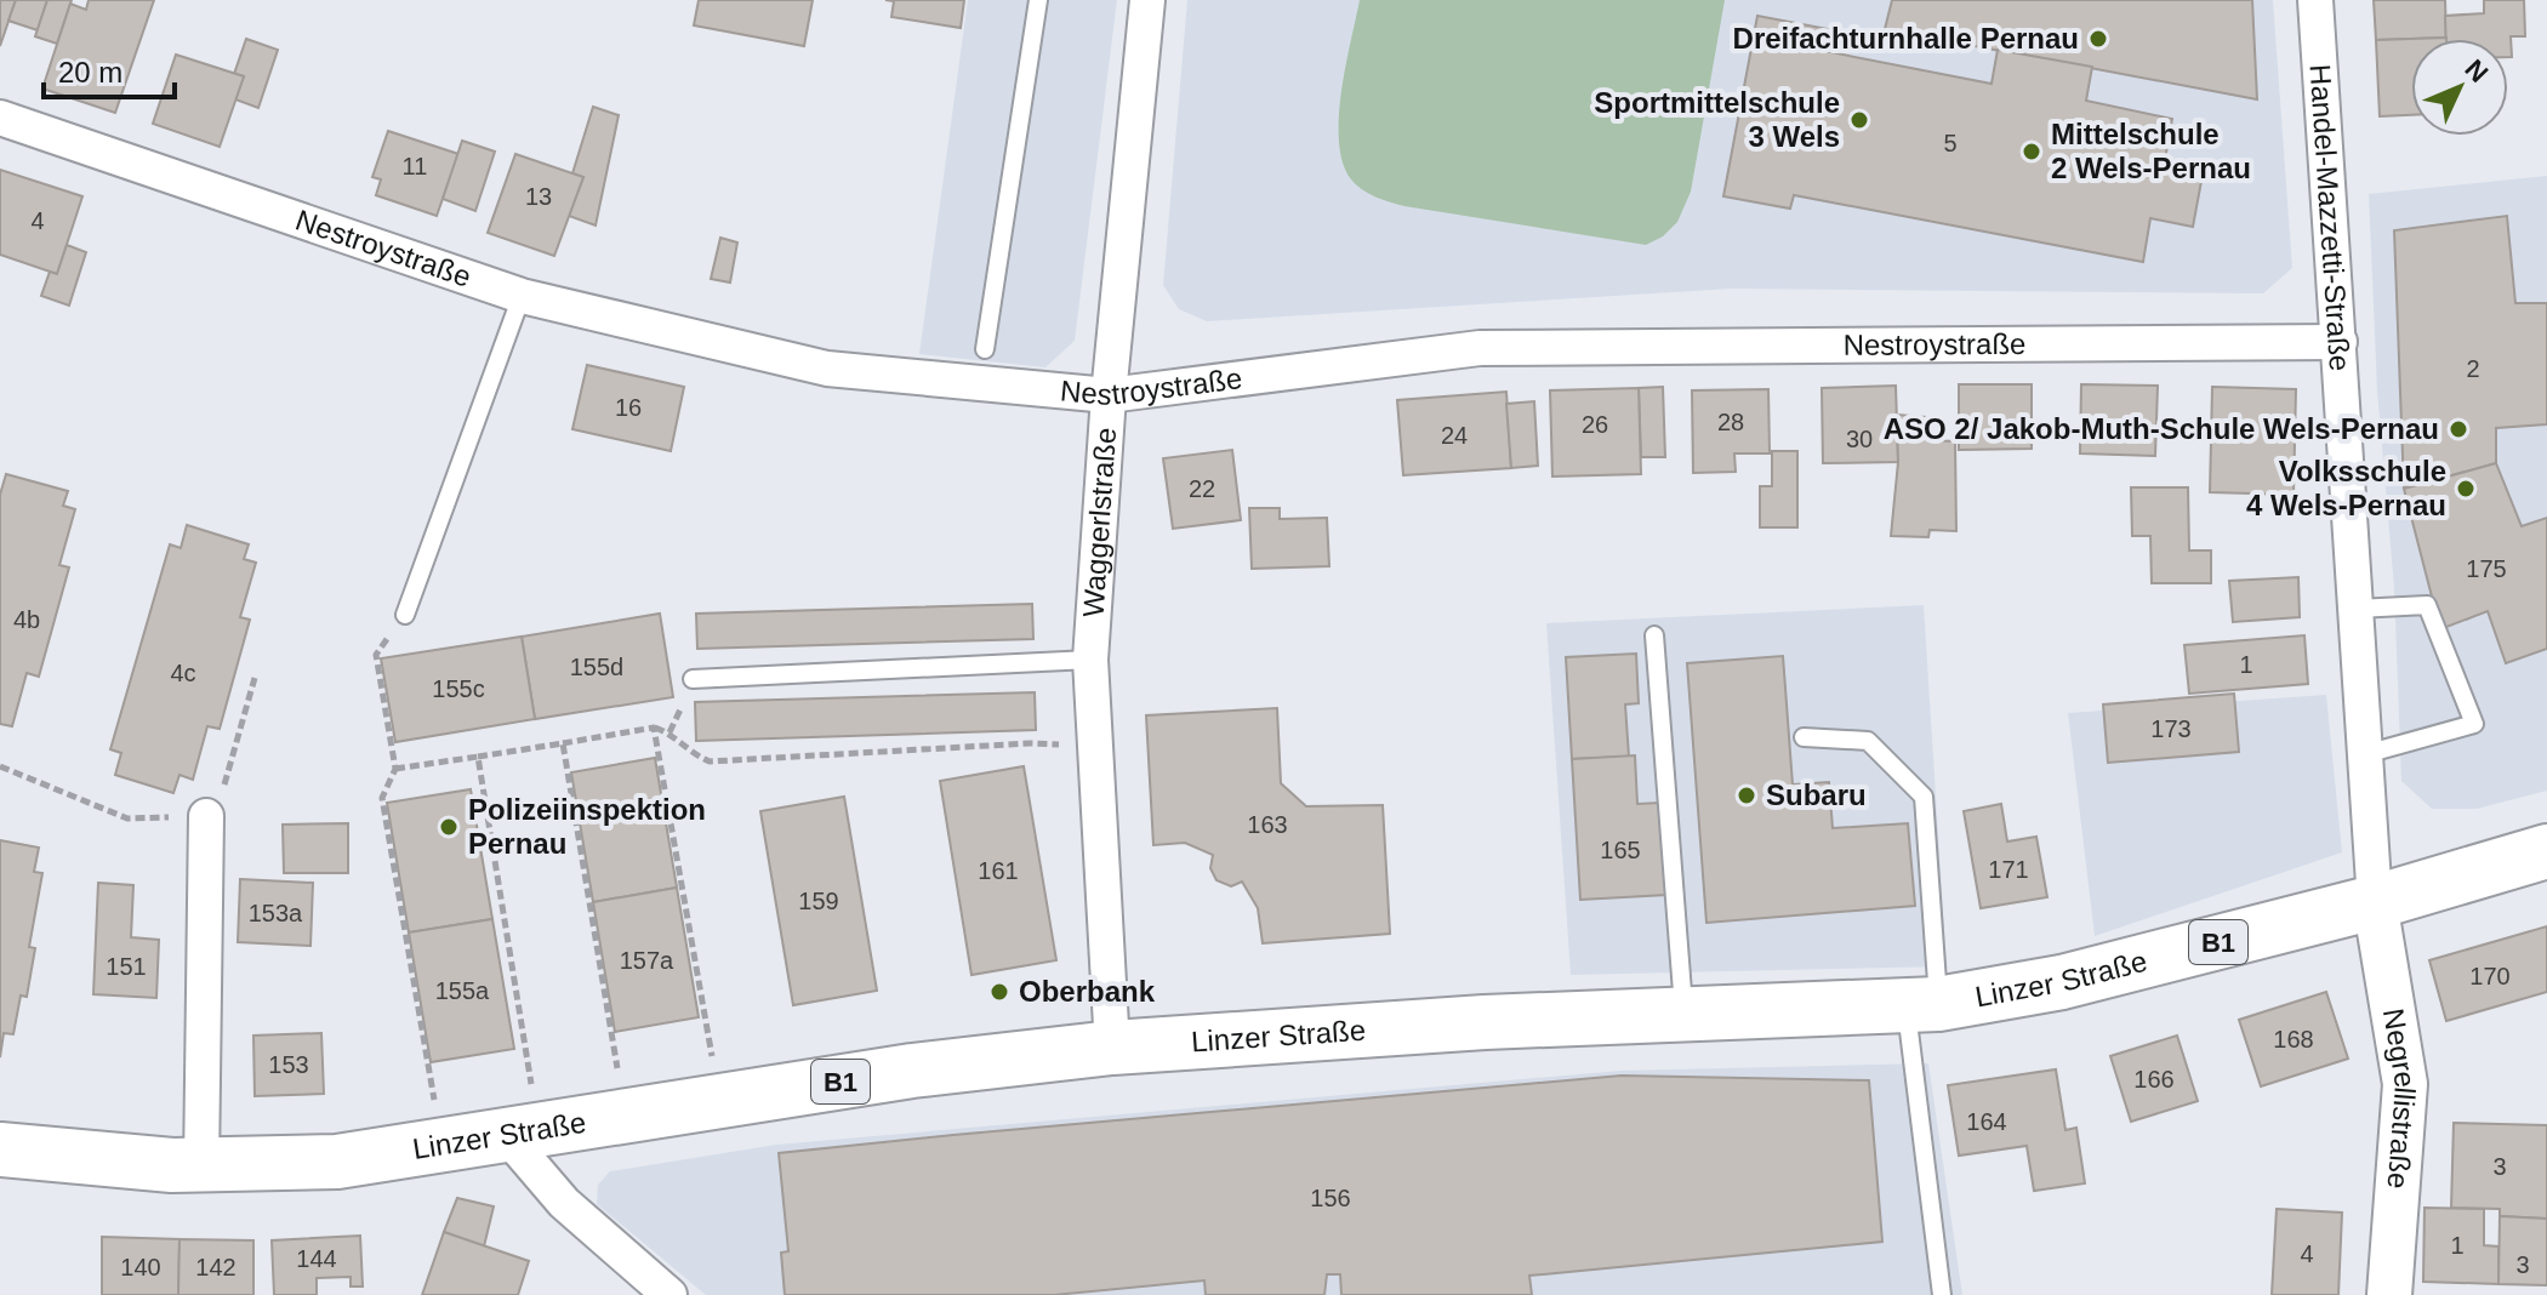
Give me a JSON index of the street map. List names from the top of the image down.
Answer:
{
  "streets": {
    "main road": ["B1", "Linzer Straße"],
    "street": [
      "Handel-Mazzetti-Straße",
      "Nestroystraße",
      "Waggerlstraße",
      "Negrellistraße"
    ]
  },
  "crossings": [
    ["Handel-Mazzetti-Straße", "Nestroystraße"],
    ["Handel-Mazzetti-Straße", "Linzer Straße"],
    ["Handel-Mazzetti-Straße", "Negrellistraße"],
    ["Nestroystraße", "Waggerlstraße"],
    ["Waggerlstraße", "Linzer Straße"],
    ["Linzer Straße", "Negrellistraße"]
  ],
  "places": [
    "Dreifachturnhalle Pernau",
    "Sportmittelschule 3 Wels",
    "Mittelschule 2 Wels-Pernau",
    "ASO 2/ Jakob-Muth-Schule Wels-Pernau",
    "Volksschule 4 Wels-Pernau",
    "Subaru",
    "Polizeiinspektion Pernau",
    "Oberbank"
  ],
  "house_numbers": [
    "5",
    "11",
    "13",
    "4",
    "2",
    "16",
    "28",
    "26",
    "24",
    "30",
    "22",
    "175",
    "4b",
    "1",
    "155d",
    "4c",
    "155c",
    "173",
    "163",
    "165",
    "171",
    "161",
    "159",
    "153a",
    "157a",
    "151",
    "170",
    "155a",
    "168",
    "153",
    "166",
    "164",
    "3",
    "156",
    "1",
    "4",
    "144",
    "3",
    "140",
    "142"
  ],
  "scale_bar": "20 m",
  "north": "top right"
}
